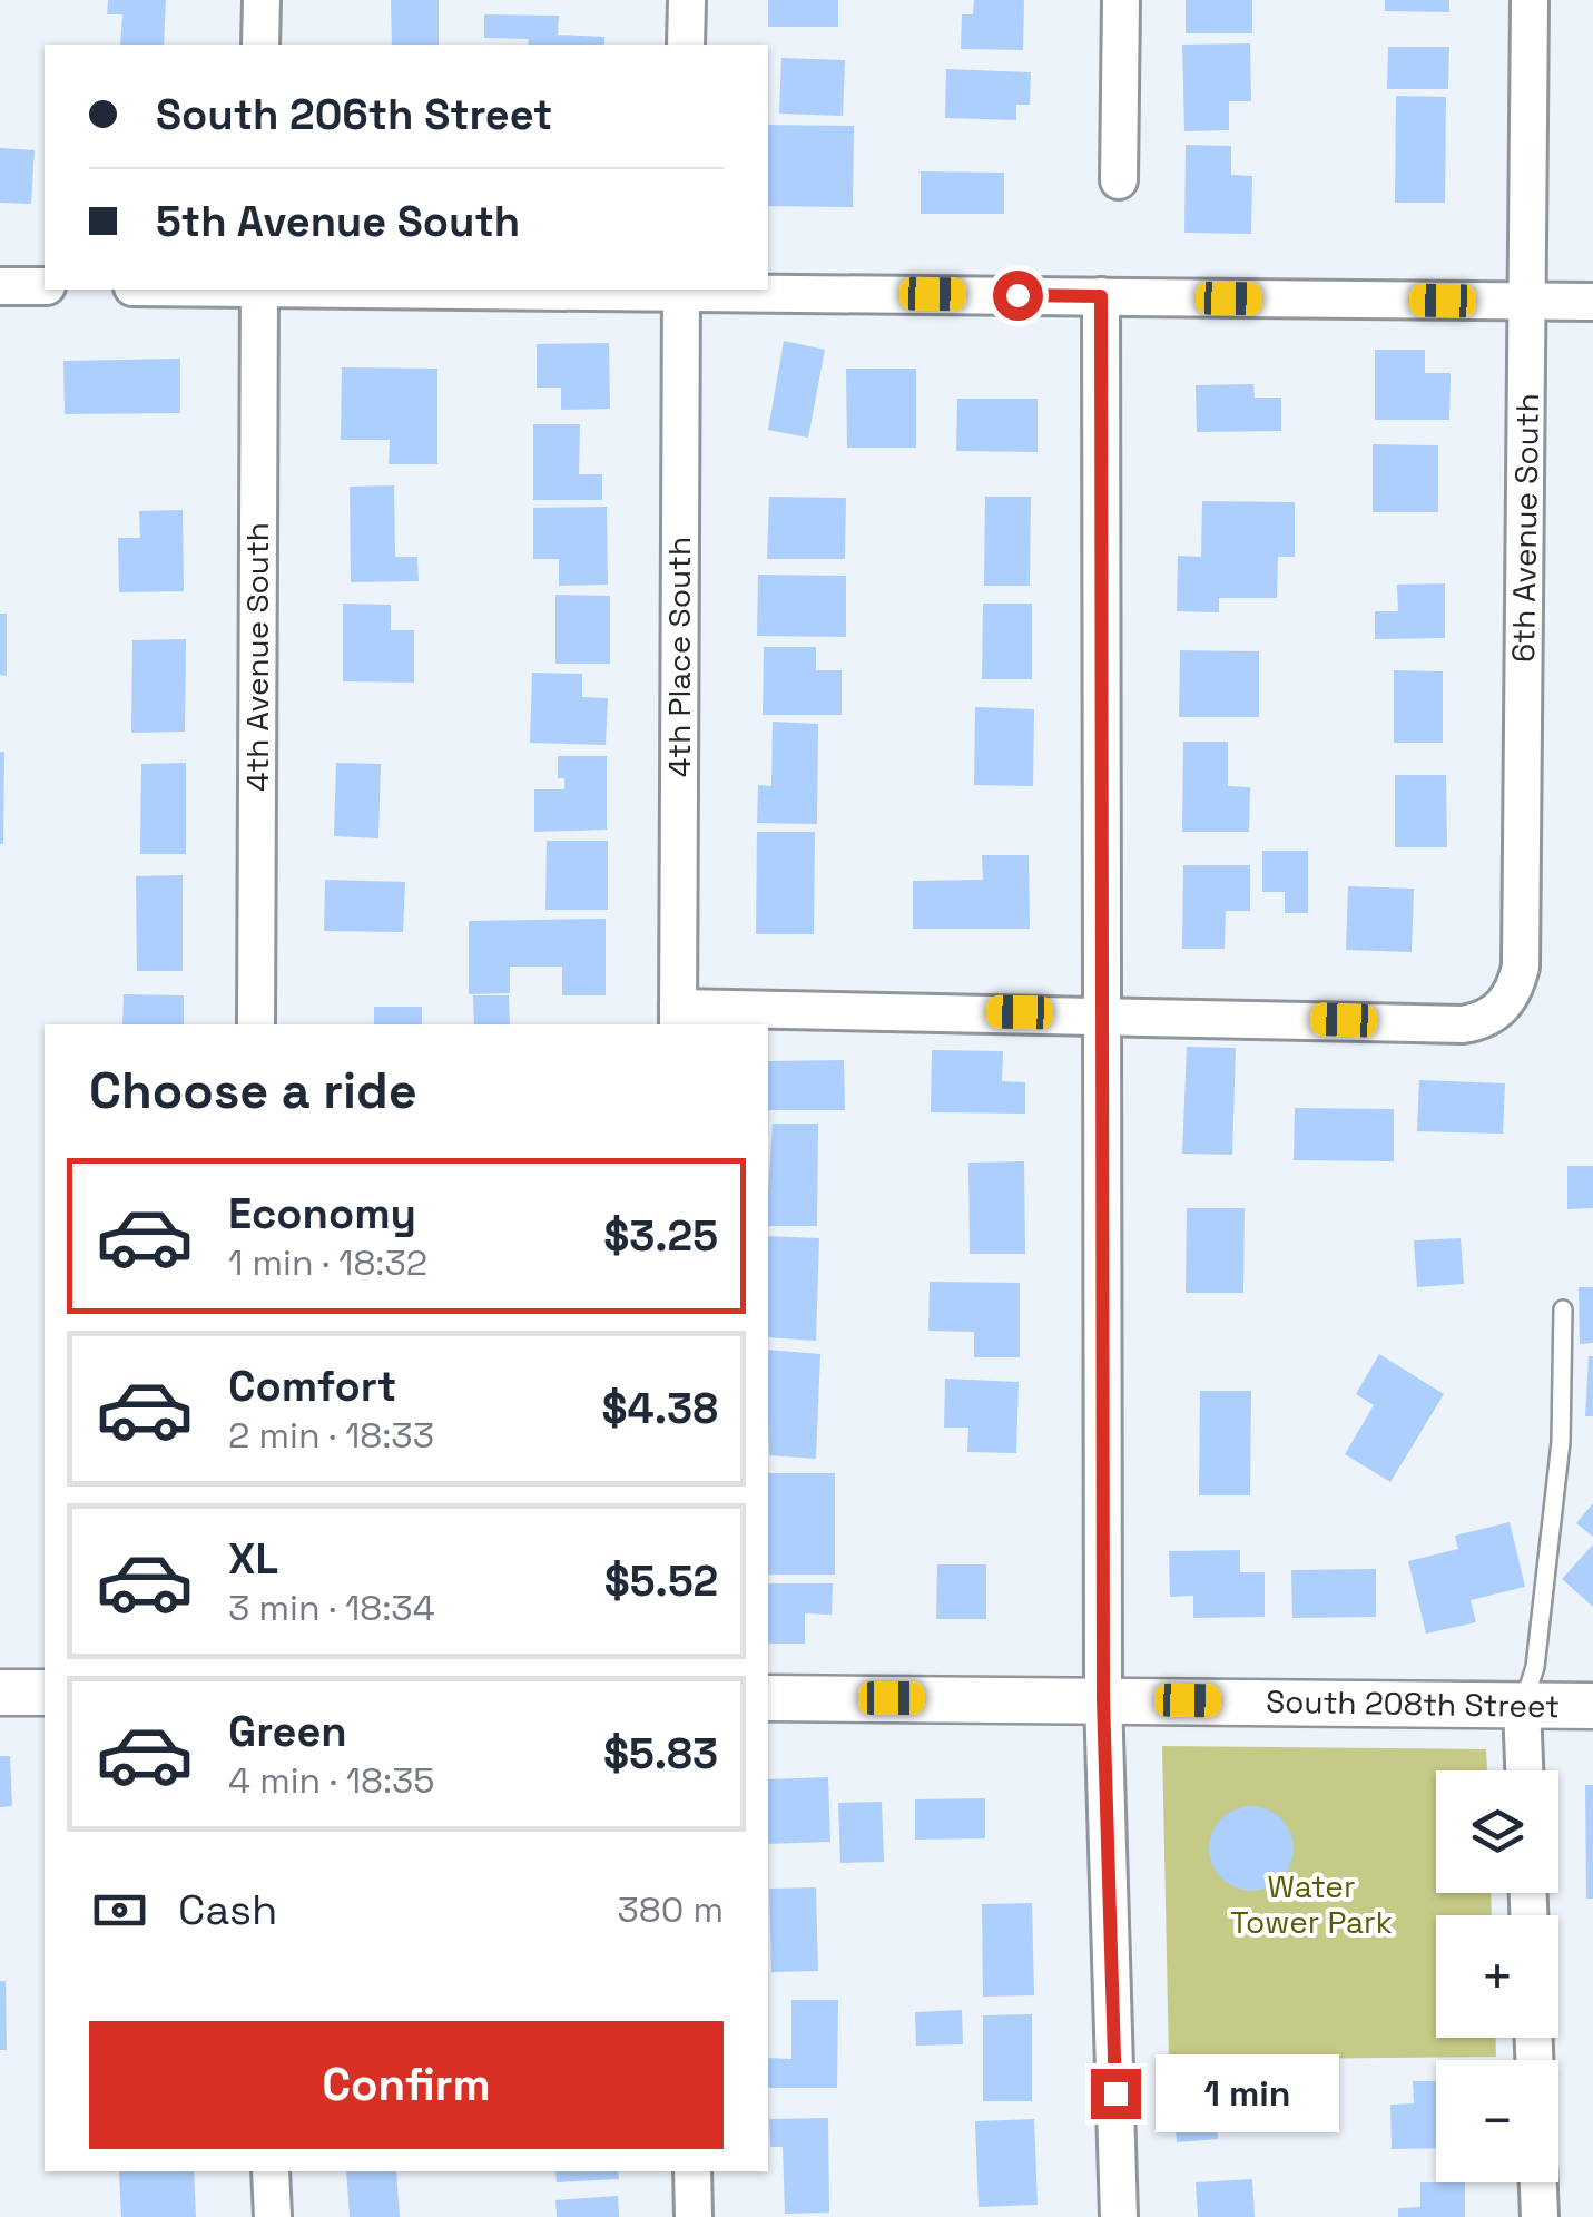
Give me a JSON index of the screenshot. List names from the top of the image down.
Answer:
{
  "streets": {
    "street": [
      "6th Avenue South",
      "4th Avenue South",
      "4th Place South",
      "South 208th Street"
    ]
  },
  "parks": ["Water Tower Park"],
  "page": {
    "banner": ["South 206th Street", "5th Avenue South"],
    "heading": "Choose a ride",
    "list": [
      {
        "name": "Economy",
        "note": "1 min · 18:32",
        "value": "$3.25"
      },
      {
        "name": "Comfort",
        "note": "2 min · 18:33",
        "value": "$4.38"
      },
      {
        "name": "XL",
        "note": "3 min · 18:34",
        "value": "$5.52"
      },
      {
        "name": "Green",
        "note": "4 min · 18:35",
        "value": "$5.83"
      }
    ],
    "map_buttons": ["+", "−"],
    "pay": ["Cash", "380 m"],
    "buttons": "Confirm",
    "bubble": "1 min"
  }
}
